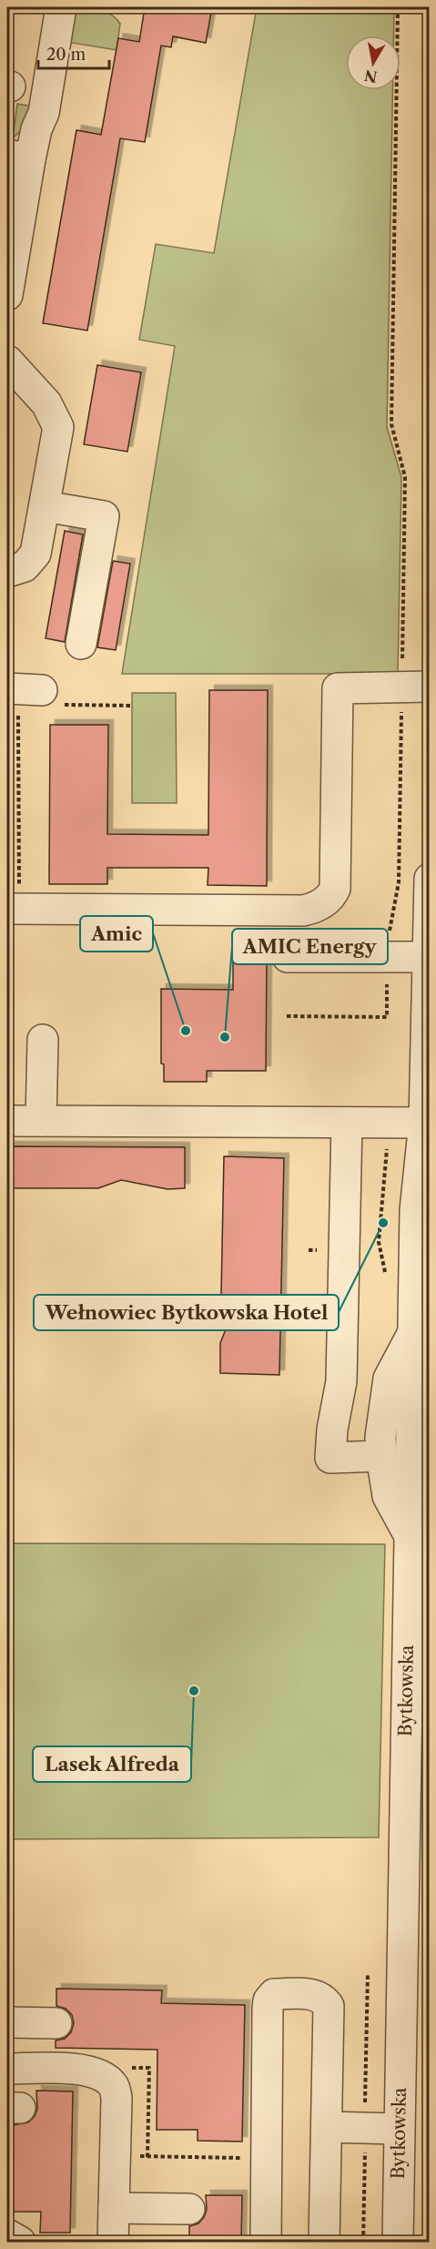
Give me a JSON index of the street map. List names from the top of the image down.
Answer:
{
  "streets": {
    "street": ["Bytkowska"]
  },
  "places": [
    "Amic",
    "AMIC Energy",
    "Wełnowiec Bytkowska Hotel",
    "Lasek Alfreda"
  ],
  "scale_bar": "20 m",
  "north": "bottom"
}
